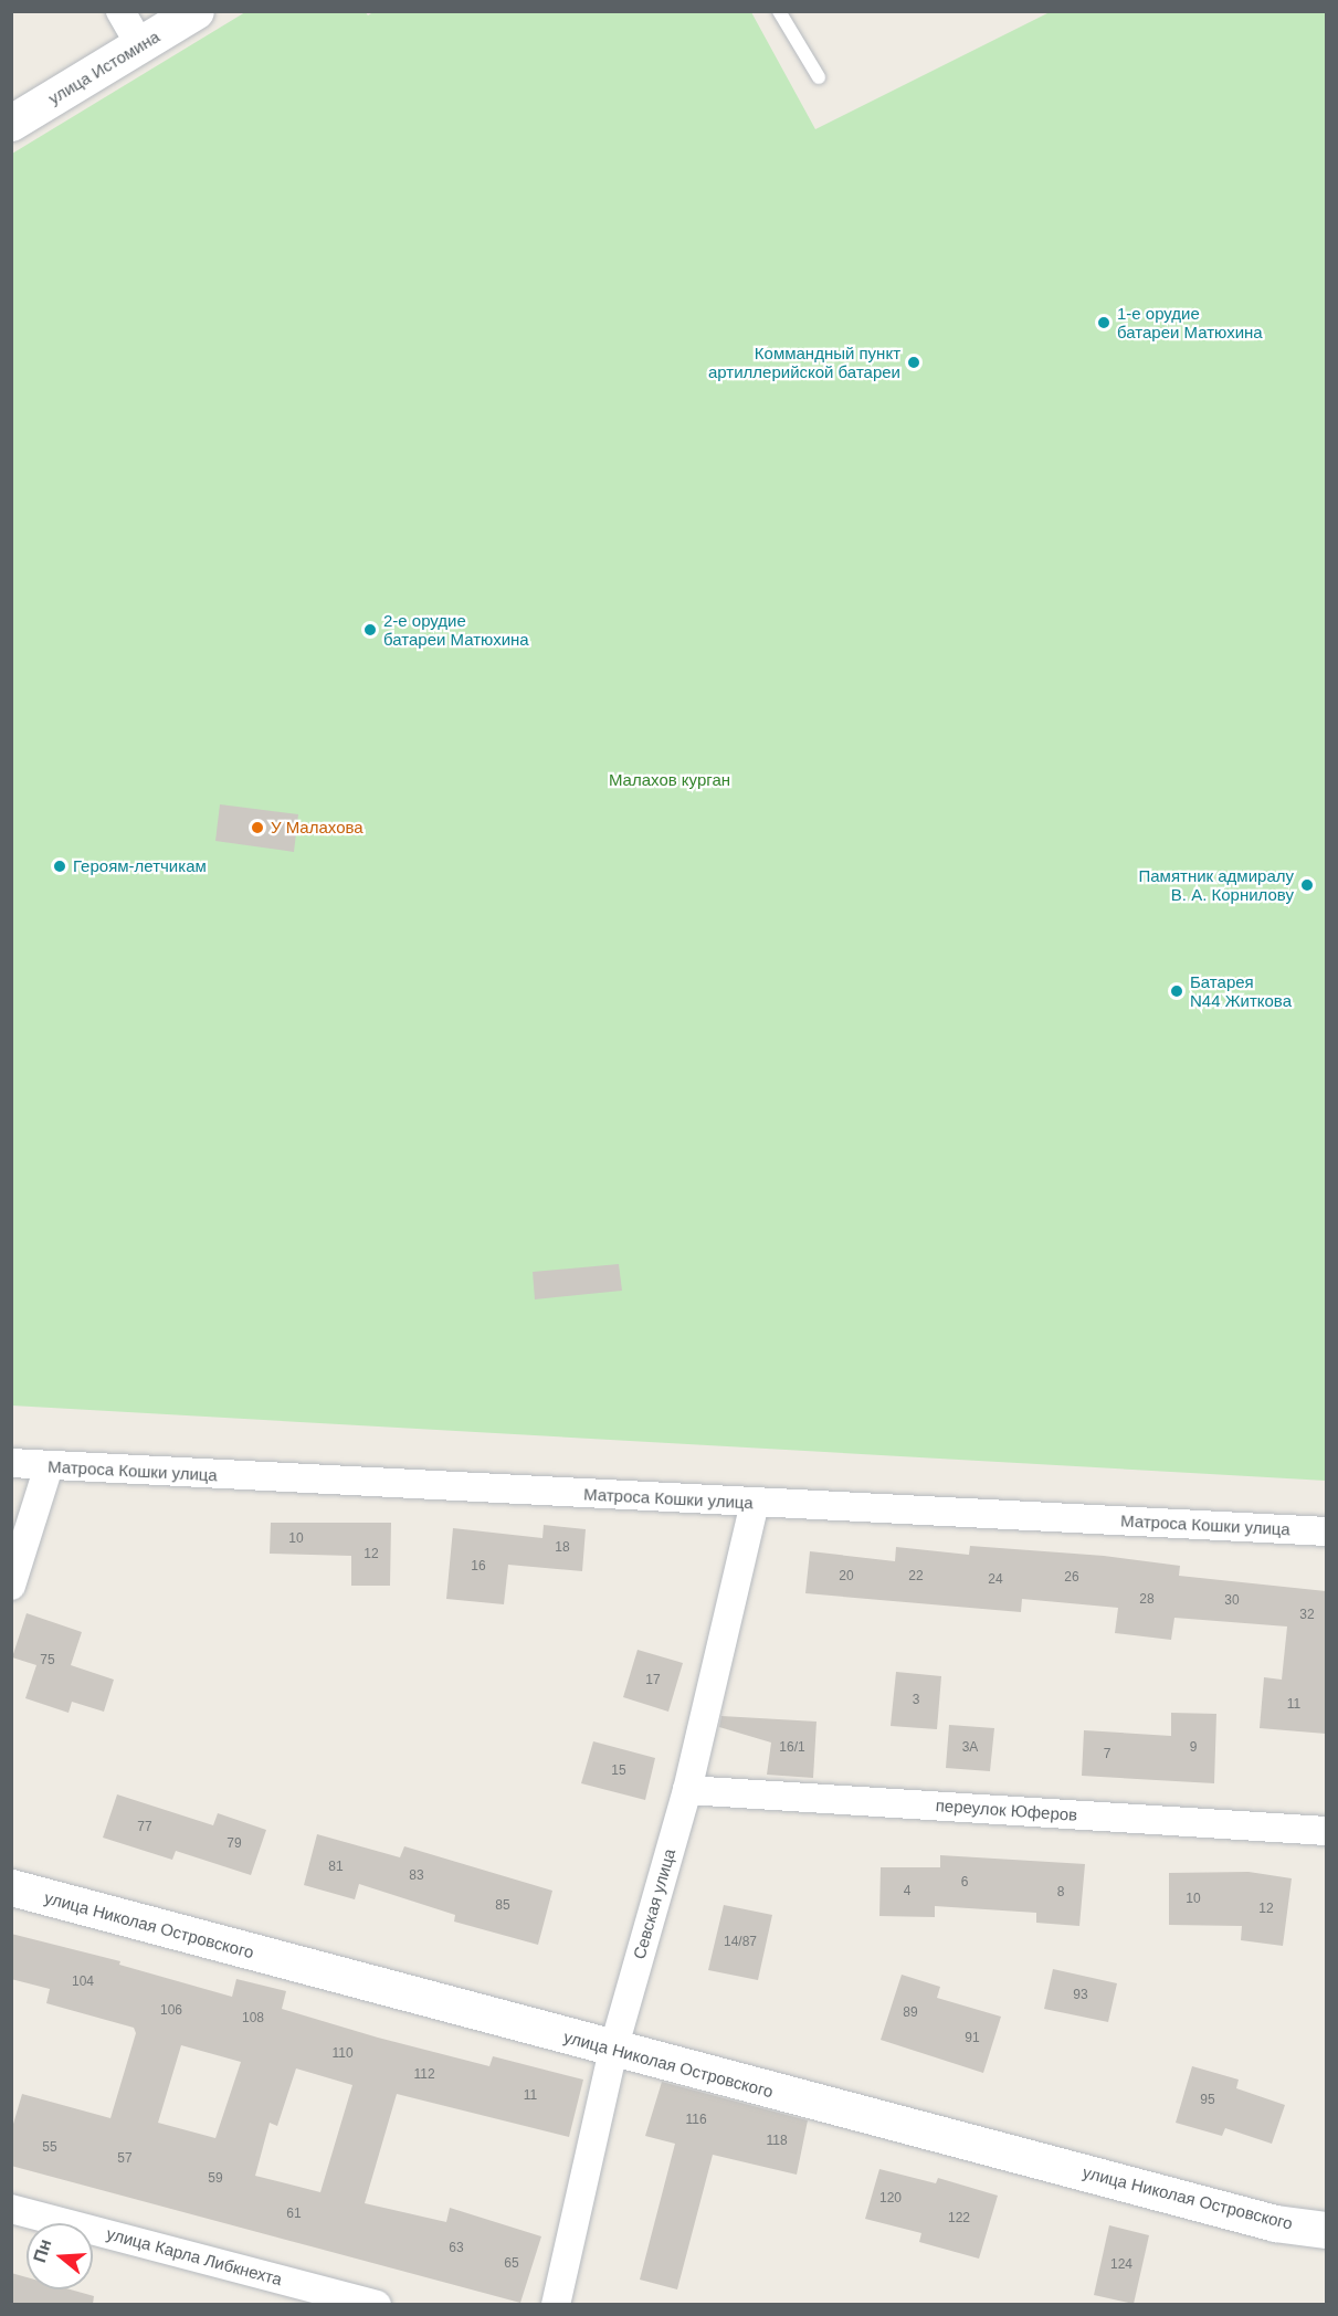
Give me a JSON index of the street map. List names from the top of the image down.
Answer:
{
  "streets": {
    "main road": ["улица Истомина", "улица Николая Островского"],
    "street": [
      "Матроса Кошки улица",
      "переулок Юферов",
      "Севская улица",
      "улица Карла Либкнехта"
    ]
  },
  "crossings": [
    ["Матроса Кошки улица", "Севская улица"],
    ["переулок Юферов", "Севская улица"],
    ["Севская улица", "улица Николая Островского"]
  ],
  "parks": ["Малахов курган"],
  "places": [
    "1-е орудие батареи Матюхина",
    "Коммандный пункт артиллерийской батареи",
    "2-е орудие батареи Матюхина",
    "У Малахова",
    "Героям-летчикам",
    "Памятник адмиралу В. А. Корнилову",
    "Батарея N44 Житкова"
  ],
  "house_numbers": [
    "10",
    "18",
    "12",
    "16",
    "20",
    "22",
    "26",
    "24",
    "28",
    "30",
    "32",
    "75",
    "17",
    "3",
    "11",
    "16/1",
    "3А",
    "9",
    "7",
    "15",
    "77",
    "79",
    "81",
    "83",
    "6",
    "4",
    "8",
    "10",
    "85",
    "12",
    "14/87",
    "104",
    "93",
    "106",
    "89",
    "108",
    "91",
    "110",
    "112",
    "11",
    "95",
    "116",
    "118",
    "55",
    "57",
    "59",
    "120",
    "61",
    "122",
    "63",
    "65",
    "124"
  ],
  "north": "left"
}
